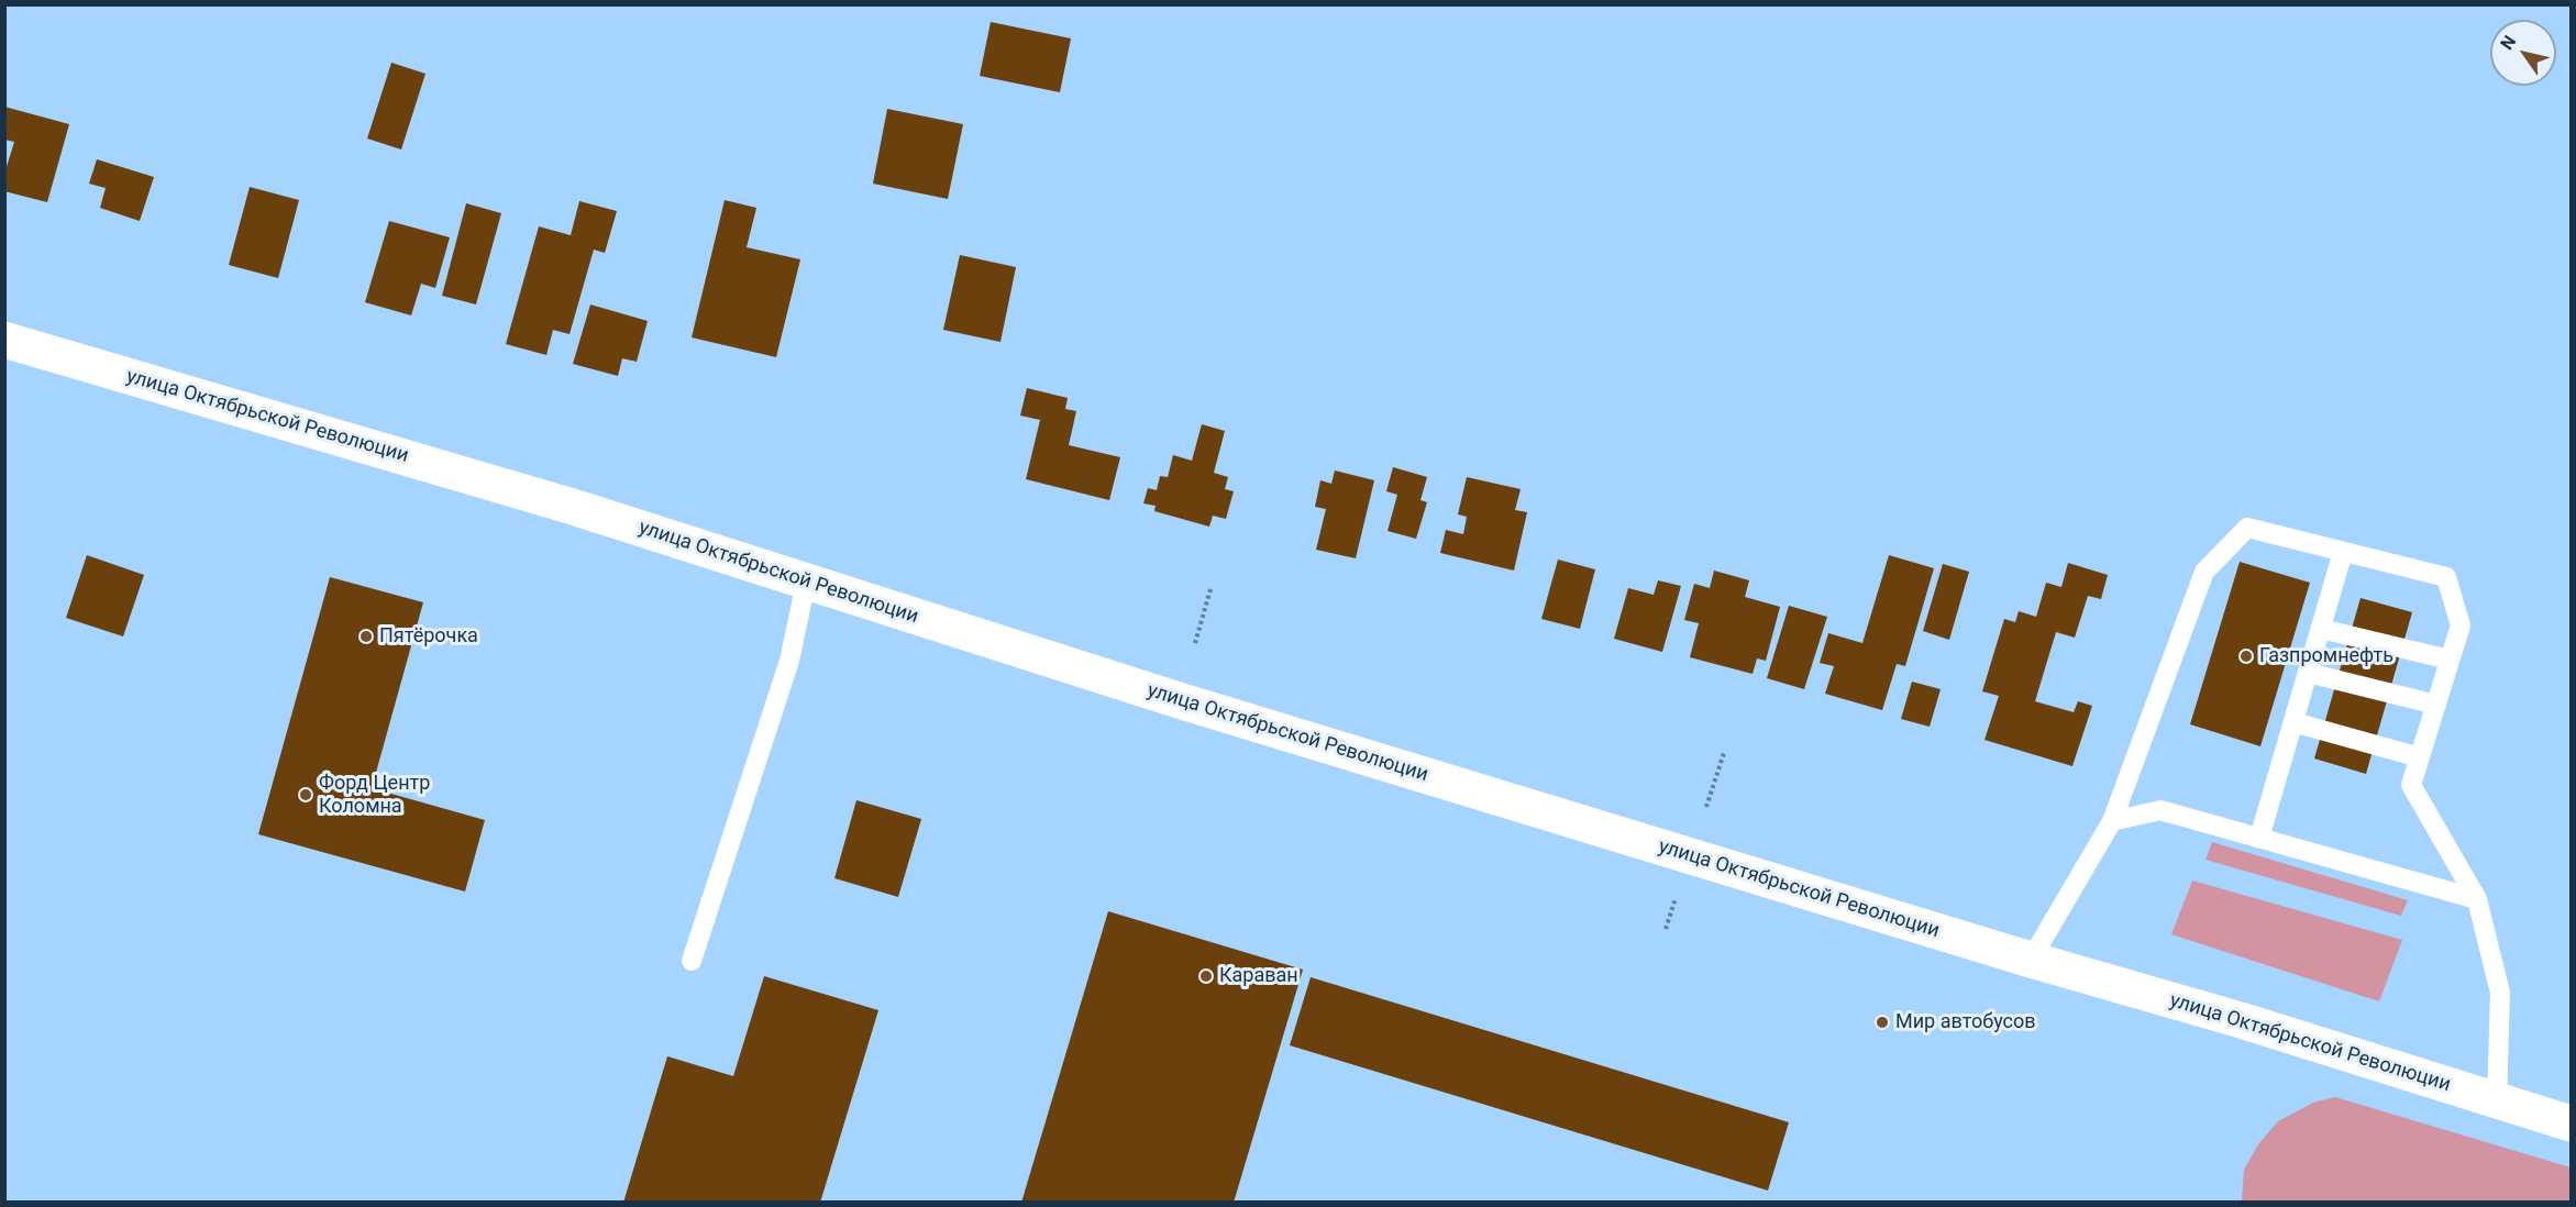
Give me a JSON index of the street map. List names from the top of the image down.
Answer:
{
  "streets": {
    "main road": ["улица Октябрьской Революции"]
  },
  "places": [
    "Пятёрочка",
    "Газпромнефть",
    "Форд Центр Коломна",
    "Караван",
    "Мир автобусов"
  ],
  "north": "top left"
}
